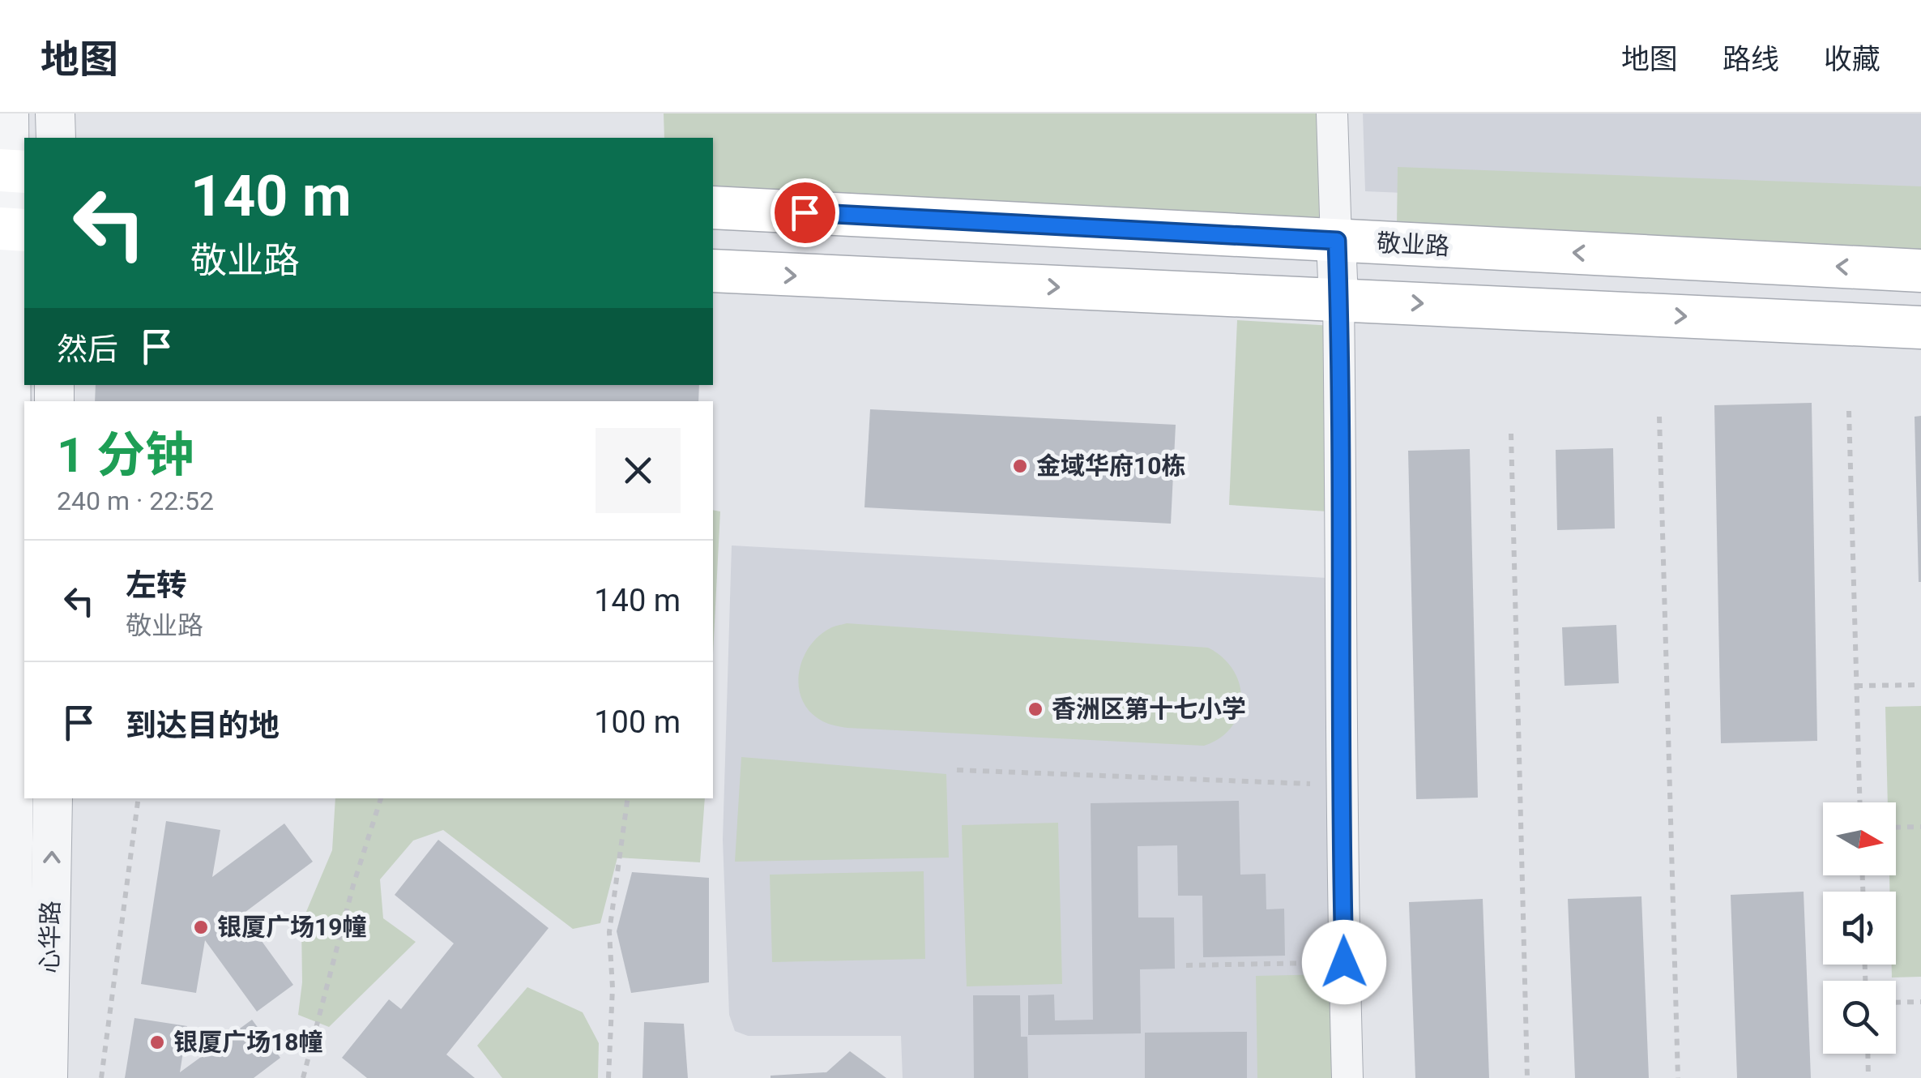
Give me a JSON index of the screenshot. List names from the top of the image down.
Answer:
{
  "streets": {
    "main road": ["敬业路"],
    "street": ["心华路"]
  },
  "places": [
    "金域华府10栋",
    "香洲区第十七小学",
    "银厦广场19幢",
    "银厦广场18幢"
  ],
  "north": "right",
  "page": {
    "header": "地图",
    "nav": ["地图", "路线", "收藏"],
    "turn": ["140 m", "敬业路"],
    "then": "然后",
    "heading": ["1 分钟", "240 m · 22:52"],
    "list": [
      {
        "name": "左转",
        "note": "敬业路",
        "value": "140 m"
      },
      {
        "name": "到达目的地",
        "value": "100 m"
      }
    ]
  }
}
